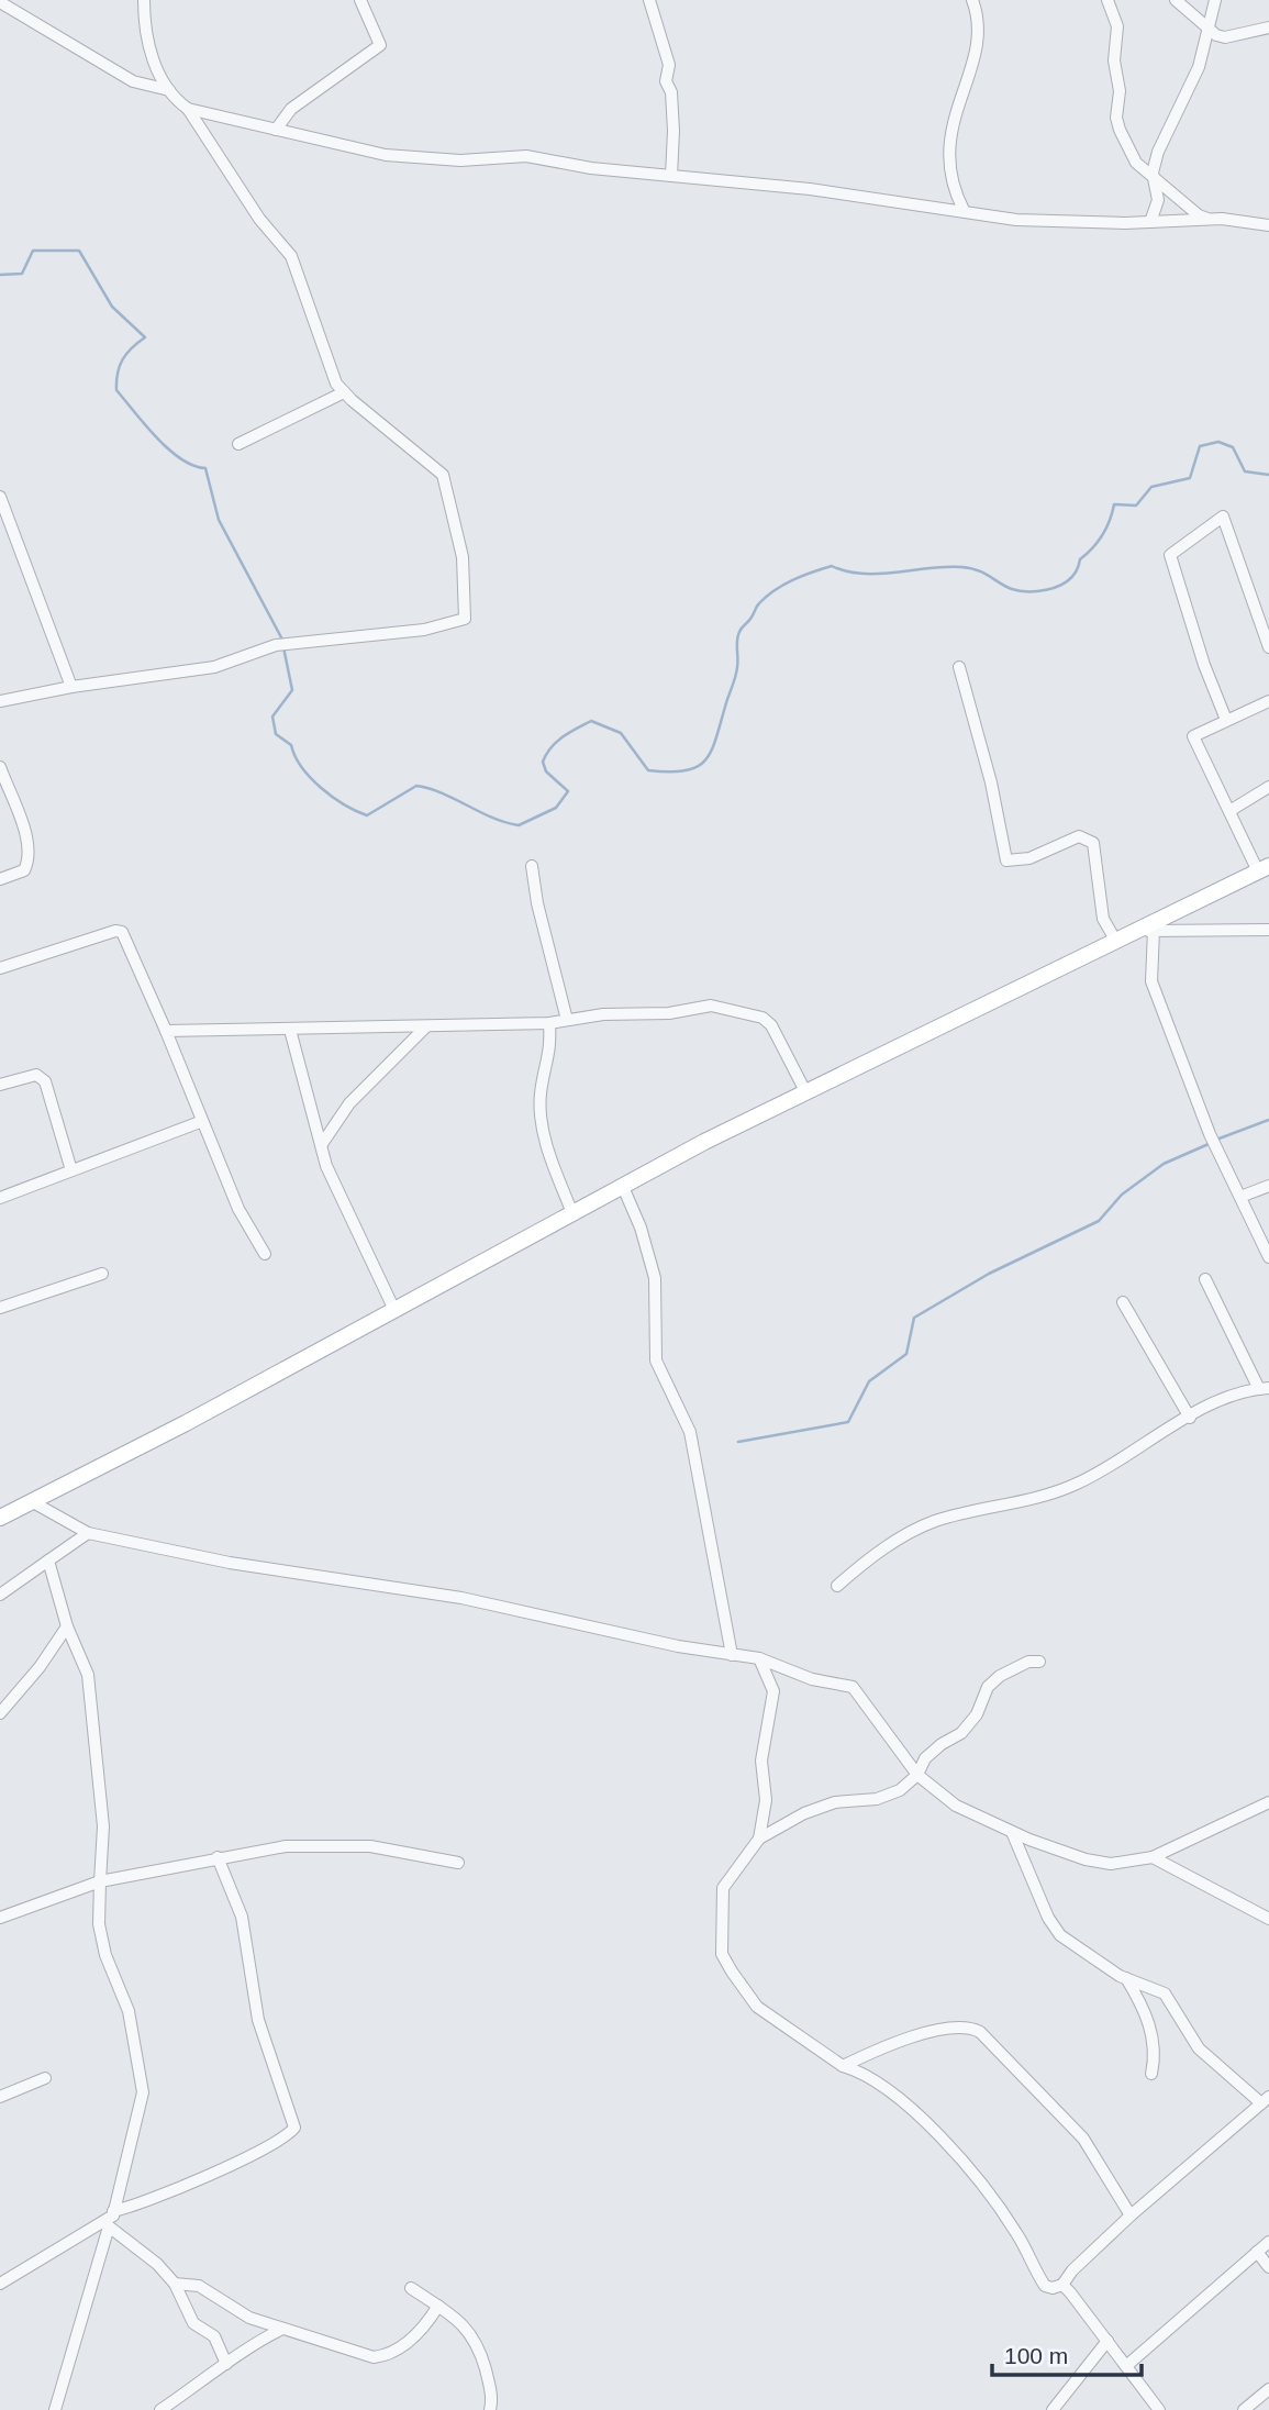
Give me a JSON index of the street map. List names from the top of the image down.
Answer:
{
  "scale_bar": "100 m"
}
